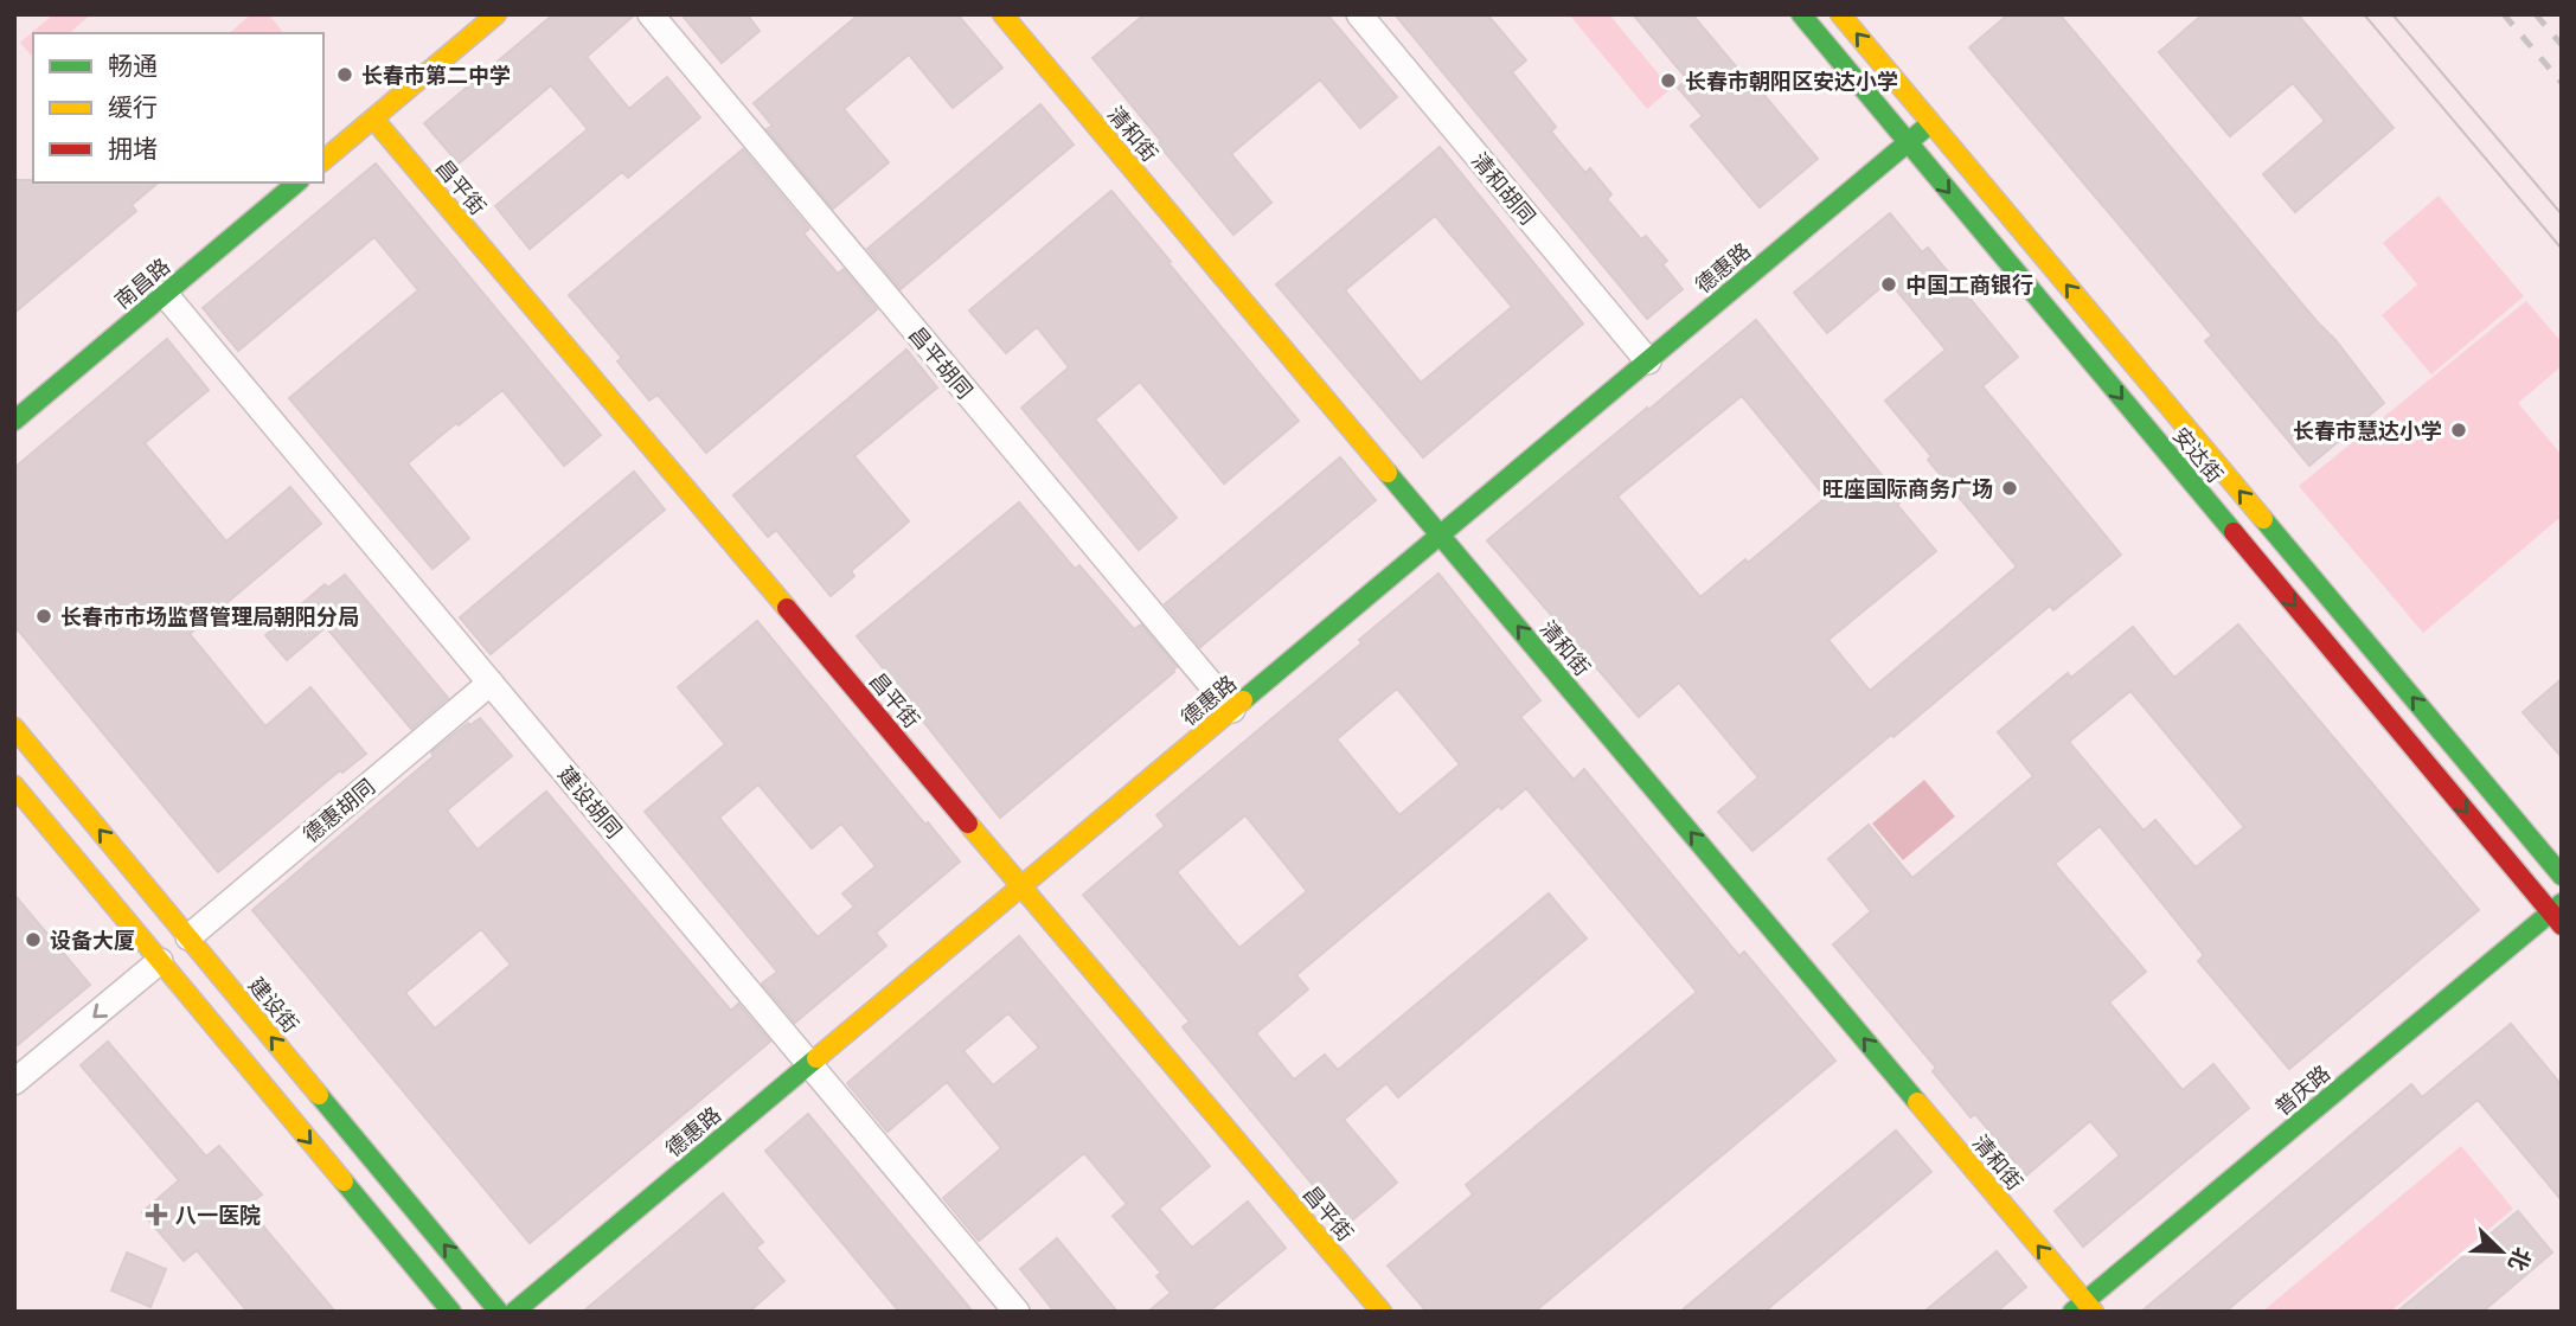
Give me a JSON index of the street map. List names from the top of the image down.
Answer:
{
  "streets": {
    "street": [
      "清和街",
      "昌平街",
      "清和胡同",
      "德惠路",
      "南昌路",
      "昌平胡同",
      "安达街",
      "建设胡同",
      "德惠胡同",
      "建设街",
      "普庆路"
    ]
  },
  "crossings": [
    ["清和街", "德惠路"],
    ["清和街", "普庆路"],
    ["昌平街", "德惠路"],
    ["清和胡同", "德惠路"],
    ["德惠路", "昌平胡同"],
    ["德惠路", "安达街"],
    ["德惠路", "建设胡同"],
    ["南昌路", "建设胡同"],
    ["安达街", "普庆路"],
    ["建设胡同", "德惠胡同"],
    ["德惠胡同", "建设街"]
  ],
  "one_way": ["清和街"],
  "places": {
    "other": [
      "长春市第二中学",
      "长春市朝阳区安达小学",
      "中国工商银行",
      "长春市慧达小学",
      "旺座国际商务广场",
      "长春市市场监督管理局朝阳分局",
      "设备大厦"
    ],
    "health": ["八一医院"]
  },
  "legend": ["畅通", "缓行", "拥堵"],
  "north": "bottom right"
}
